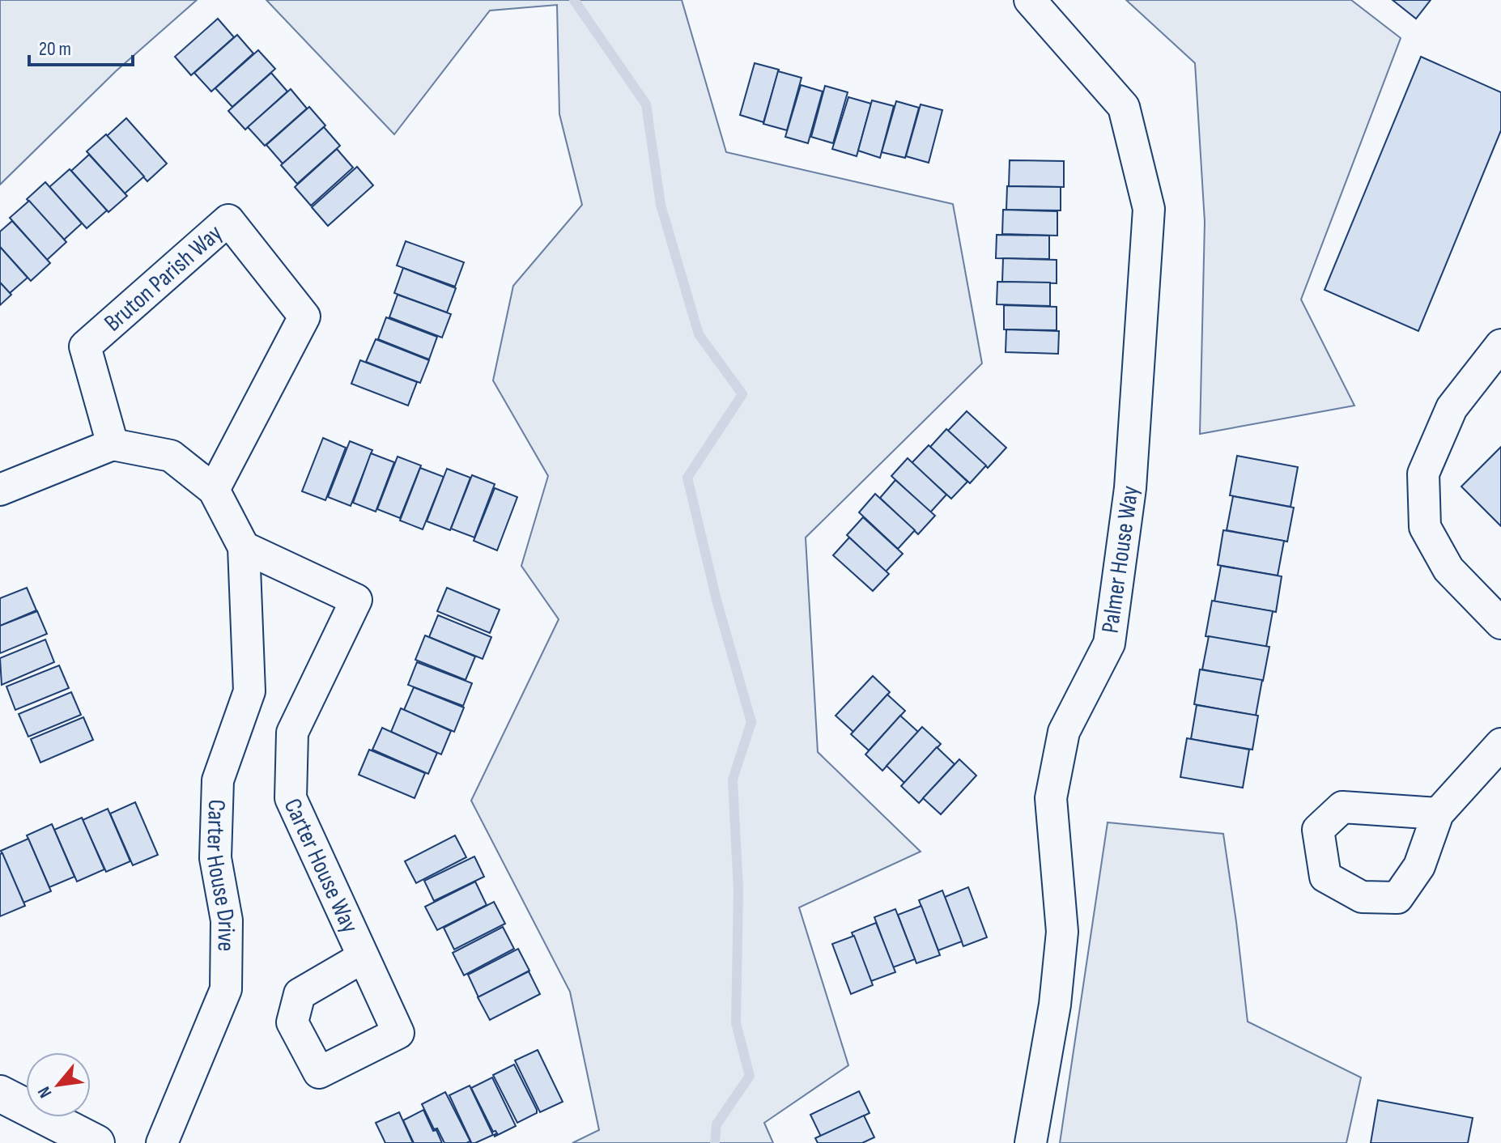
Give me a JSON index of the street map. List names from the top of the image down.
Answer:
{
  "streets": {
    "street": [
      "Bruton Parish Way",
      "Palmer House Way",
      "Carter House Way",
      "Carter House Drive"
    ]
  },
  "crossings": [
    ["Bruton Parish Way", "Carter House Drive"],
    ["Carter House Way", "Carter House Drive"]
  ],
  "scale_bar": "20 m",
  "north": "bottom left"
}
